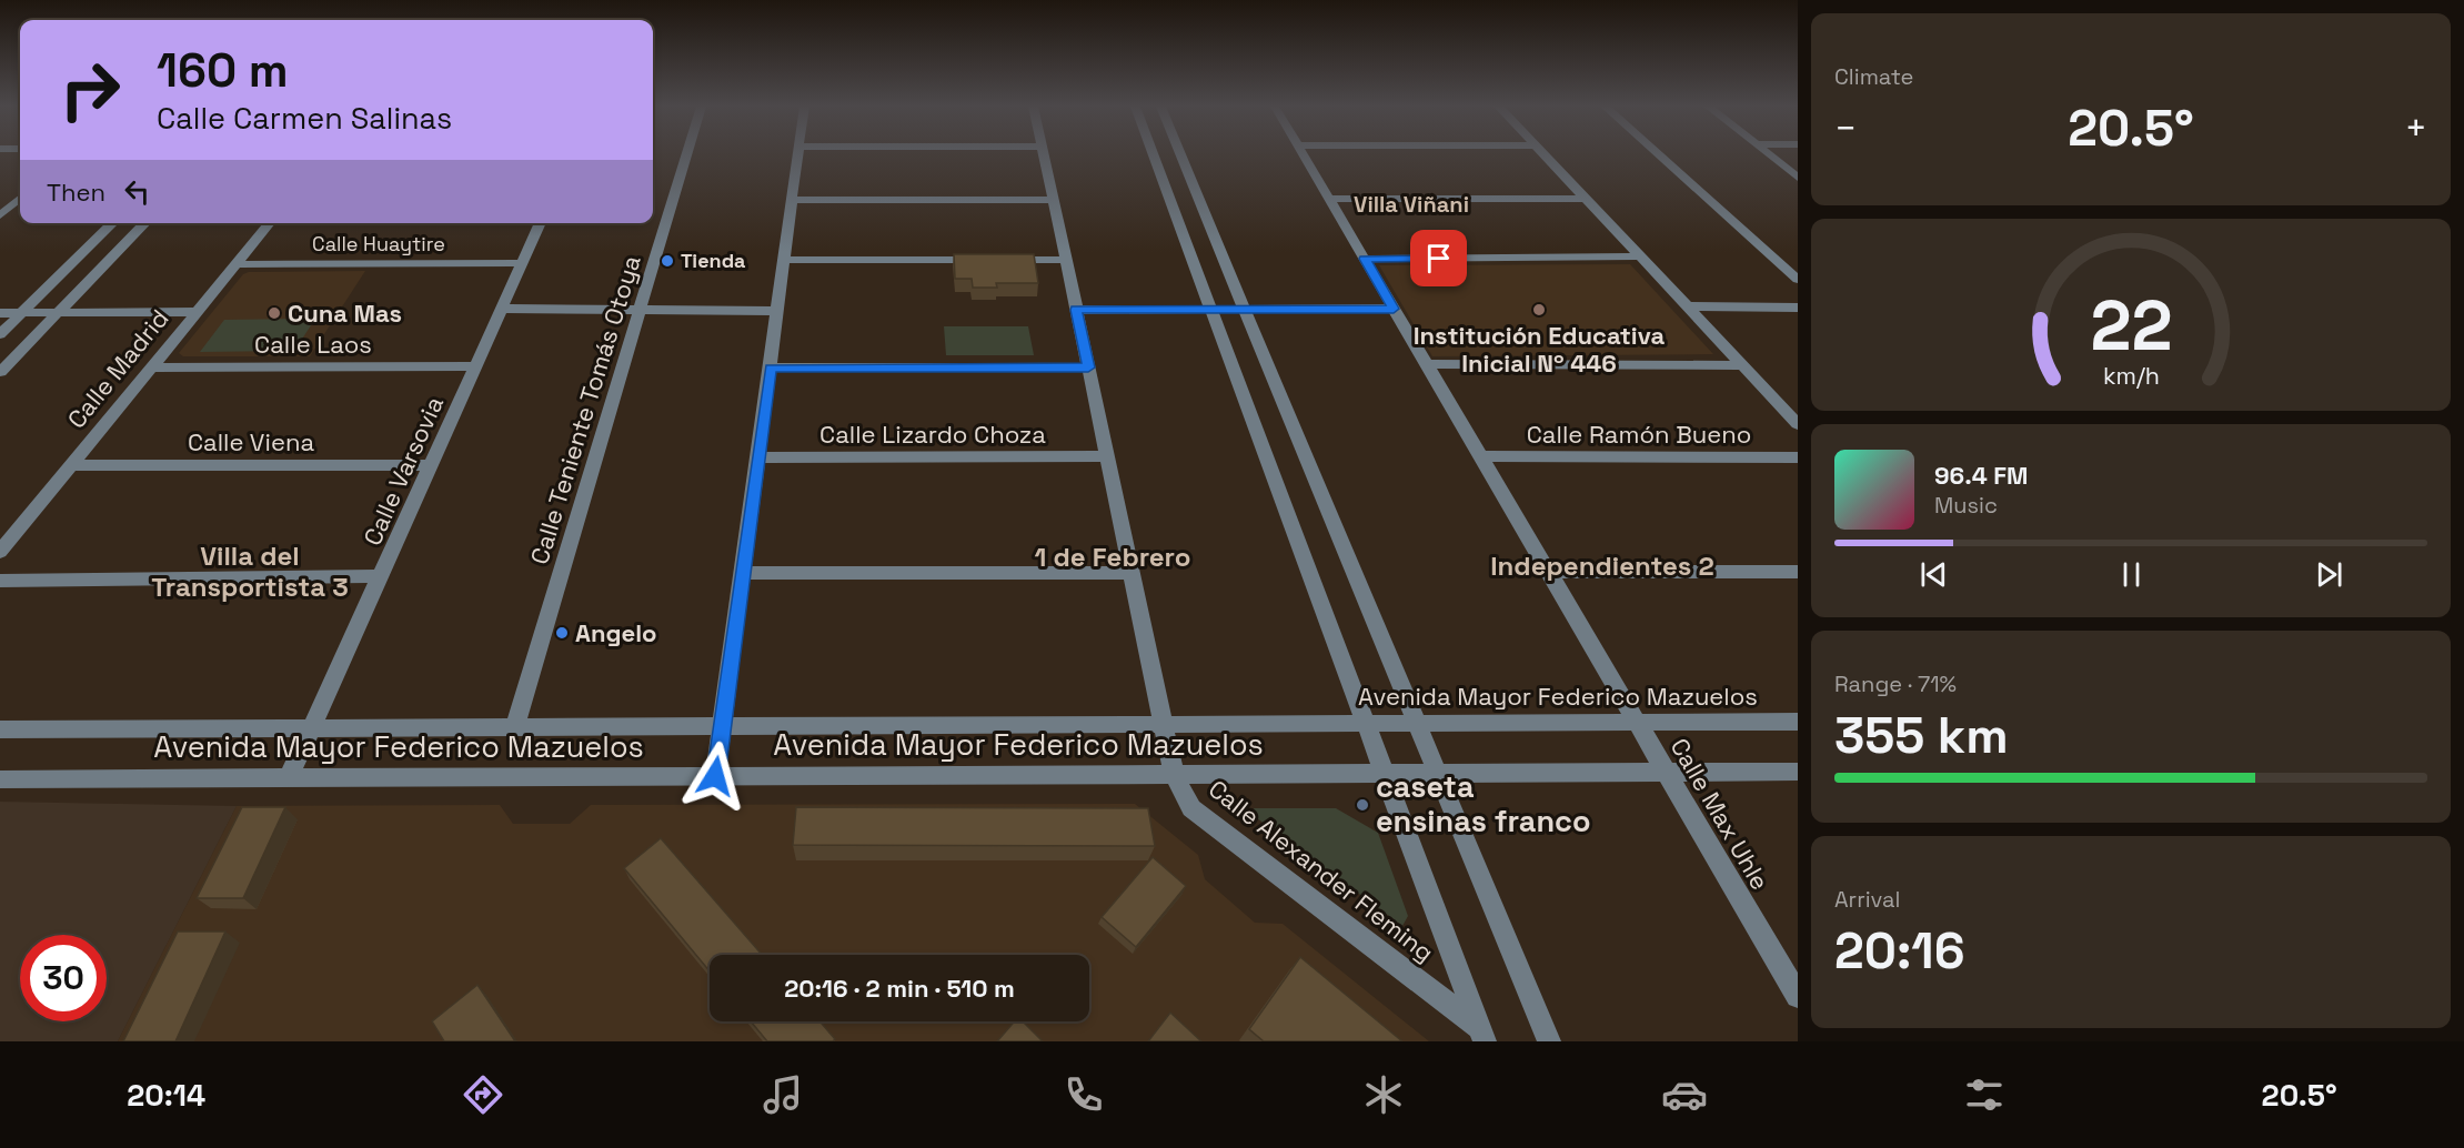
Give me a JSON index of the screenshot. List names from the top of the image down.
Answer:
{
  "streets": {
    "street": [
      "Calle Huaytire",
      "Calle Laos",
      "Calle Madrid",
      "Calle Teniente Tomás Otoya",
      "Calle Lizardo Choza",
      "Calle Ramón Bueno",
      "Calle Viena",
      "Calle Varsovia",
      "Avenida Mayor Federico Mazuelos",
      "Calle Max Uhle",
      "Calle Alexander Fleming"
    ]
  },
  "crossings": [
    ["Calle Huaytire", "Calle Madrid"],
    ["Calle Huaytire", "Calle Varsovia"],
    ["Calle Laos", "Calle Madrid"],
    ["Calle Laos", "Calle Varsovia"],
    ["Calle Madrid", "Calle Viena"],
    ["Calle Teniente Tomás Otoya", "Avenida Mayor Federico Mazuelos"],
    ["Calle Lizardo Choza", "Calle Alexander Fleming"],
    ["Calle Ramón Bueno", "Calle Max Uhle"],
    ["Calle Viena", "Calle Varsovia"],
    ["Calle Varsovia", "Avenida Mayor Federico Mazuelos"],
    ["Avenida Mayor Federico Mazuelos", "Calle Max Uhle"],
    ["Avenida Mayor Federico Mazuelos", "Calle Alexander Fleming"]
  ],
  "districts": [
    "Villa Viñani",
    "Villa del Transportista 3",
    "1 de Febrero",
    "Independientes 2"
  ],
  "places": [
    "Tienda",
    "Institución Educativa Inicial Nº 446",
    "Cuna Mas",
    "Angelo",
    "caseta ensinas franco"
  ],
  "page": {
    "tile": [
      "Climate",
      ["Range · 71%", "355 km"],
      ["Arrival", "20:16"]
    ],
    "turn": ["160 m", "Calle Carmen Salinas"],
    "heat": ["−", "20.5°", "+"],
    "then": "Then",
    "song": ["96.4 FM", "Music"],
    "limit": "30",
    "trip": "20:16 · 2 min · 510 m",
    "tabs": ["20:14", "20.5°"],
    "gauge": ["22", "km/h"]
  }
}
